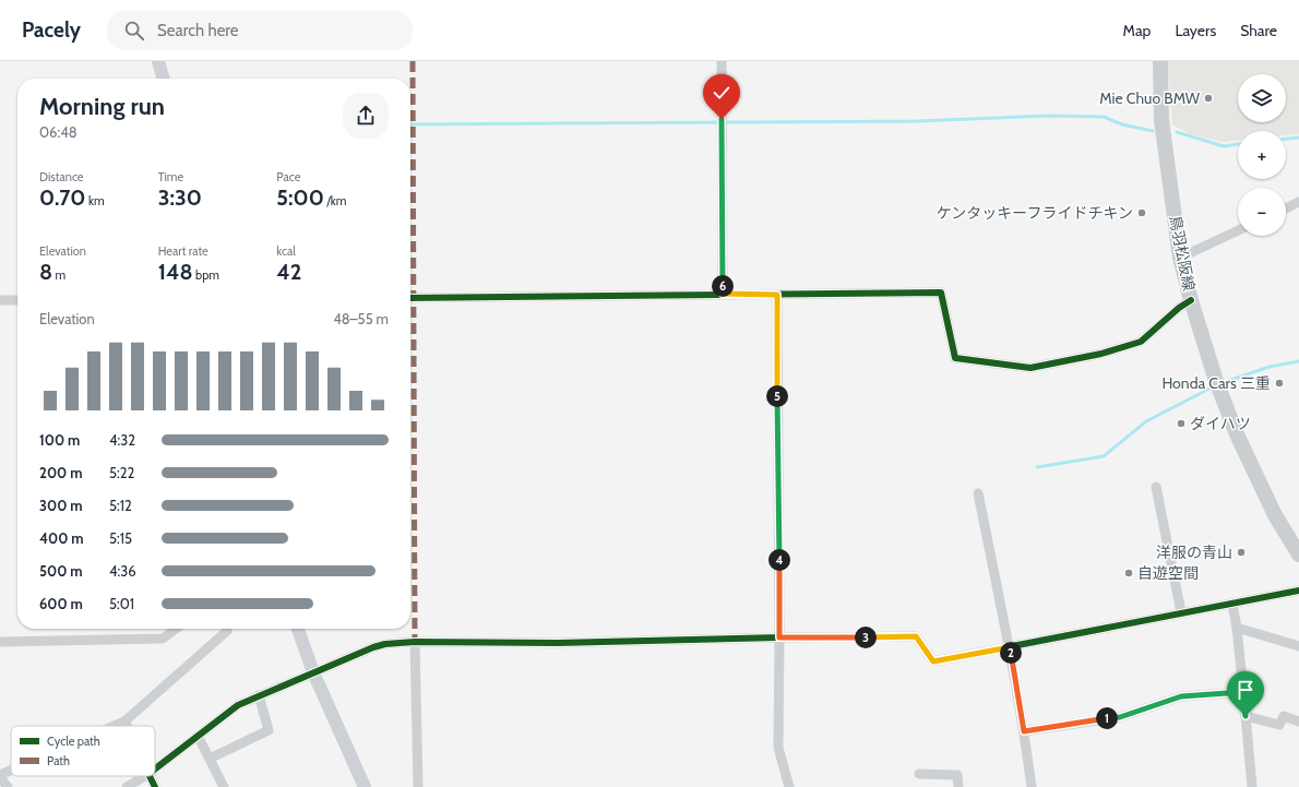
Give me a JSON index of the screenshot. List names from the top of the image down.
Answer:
{
  "streets": {
    "main road": ["鳥羽松阪線"]
  },
  "places": [
    "Mie Chuo BMW",
    "ケンタッキーフライドチキン",
    "Honda Cars 三重",
    "ダイハツ",
    "洋服の青山",
    "自遊空間"
  ],
  "legend": ["Cycle path", "Path"],
  "page": {
    "header": "Pacely",
    "search": "Search here",
    "nav": ["Map", "Layers", "Share"],
    "map_buttons": ["+", "−"],
    "heading": ["Morning run", "06:48"],
    "stats": [
      ["Distance", "0.70 km"],
      ["Time", "3:30"],
      ["Pace", "5:00 /km"],
      ["Elevation", "8 m"],
      ["Heart rate", "148 bpm"],
      ["kcal", "42"]
    ],
    "pins": [
      "6",
      "5",
      "4",
      "3",
      "2",
      "1"
    ],
    "chart": ["Elevation", "48–55 m"],
    "list": [
      {
        "name": "100 m",
        "note": "4:32"
      },
      {
        "name": "200 m",
        "note": "5:22"
      },
      {
        "name": "300 m",
        "note": "5:12"
      },
      {
        "name": "400 m",
        "note": "5:15"
      },
      {
        "name": "500 m",
        "note": "4:36"
      },
      {
        "name": "600 m",
        "note": "5:01"
      }
    ]
  }
}
